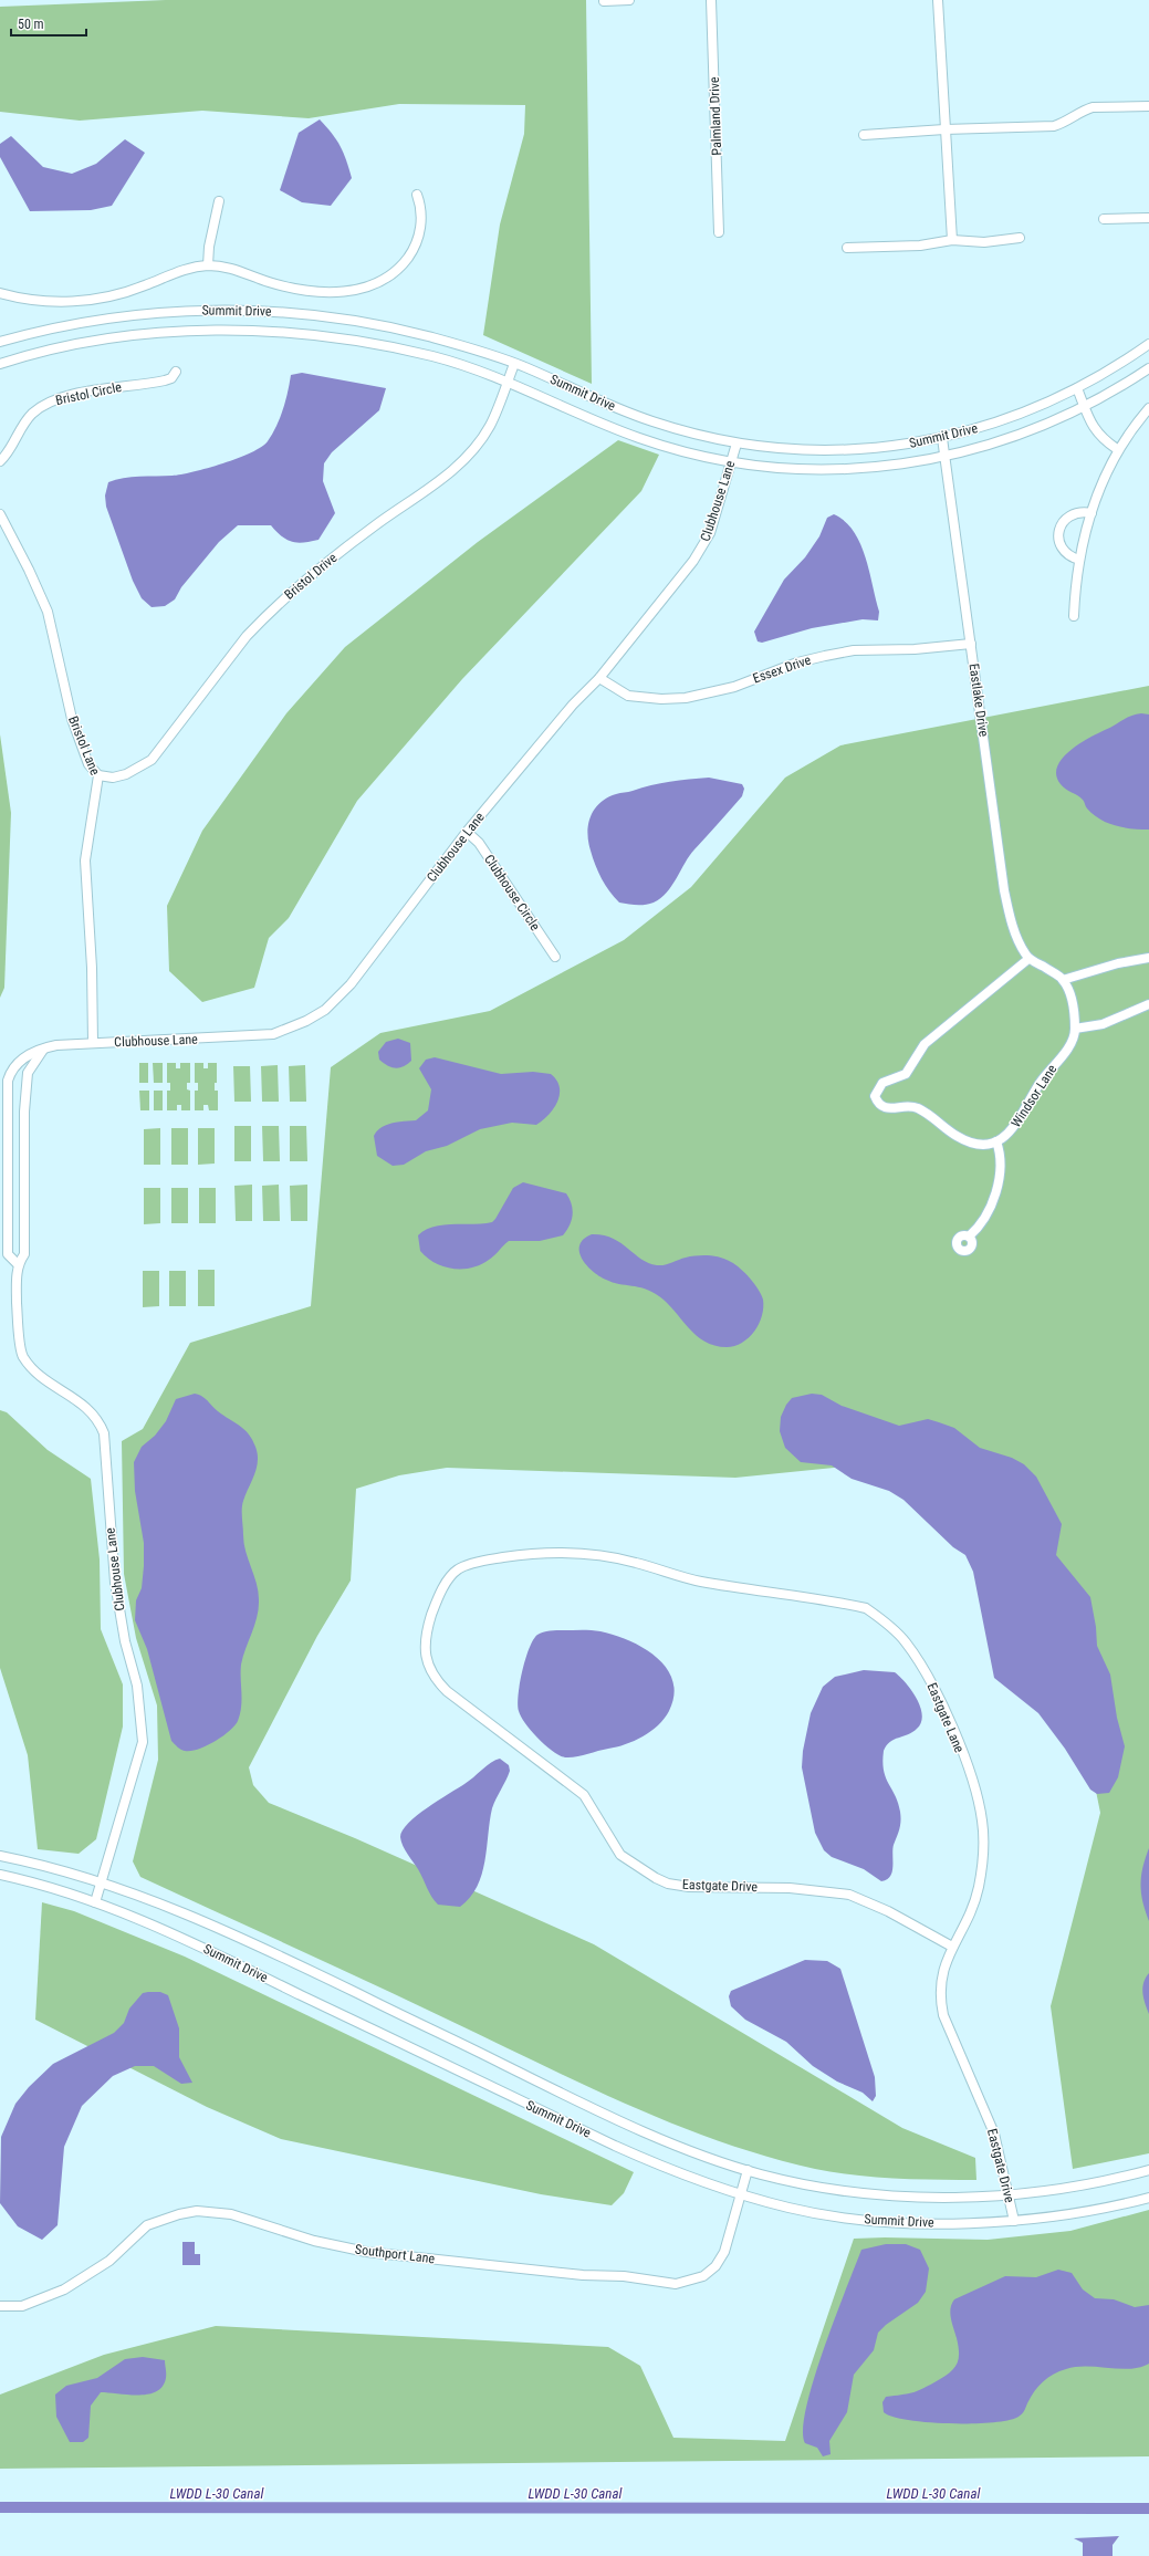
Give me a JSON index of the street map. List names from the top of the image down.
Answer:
{
  "streets": {
    "street": [
      "Palmland Drive",
      "Summit Drive",
      "Bristol Circle",
      "Clubhouse Lane",
      "Bristol Drive",
      "Essex Drive",
      "Eastlake Drive",
      "Bristol Lane",
      "Clubhouse Circle",
      "Windsor Lane",
      "Eastgate Lane",
      "Eastgate Drive",
      "Southport Lane"
    ]
  },
  "crossings": [
    ["Summit Drive", "Clubhouse Lane"],
    ["Summit Drive", "Bristol Drive"],
    ["Summit Drive", "Eastlake Drive"],
    ["Summit Drive", "Eastgate Drive"],
    ["Summit Drive", "Southport Lane"],
    ["Clubhouse Lane", "Essex Drive"],
    ["Clubhouse Lane", "Bristol Lane"],
    ["Clubhouse Lane", "Clubhouse Circle"],
    ["Bristol Drive", "Bristol Lane"],
    ["Essex Drive", "Eastlake Drive"],
    ["Eastgate Lane", "Eastgate Drive"]
  ],
  "water": ["LWDD L-30 Canal"],
  "scale_bar": "50 m"
}
